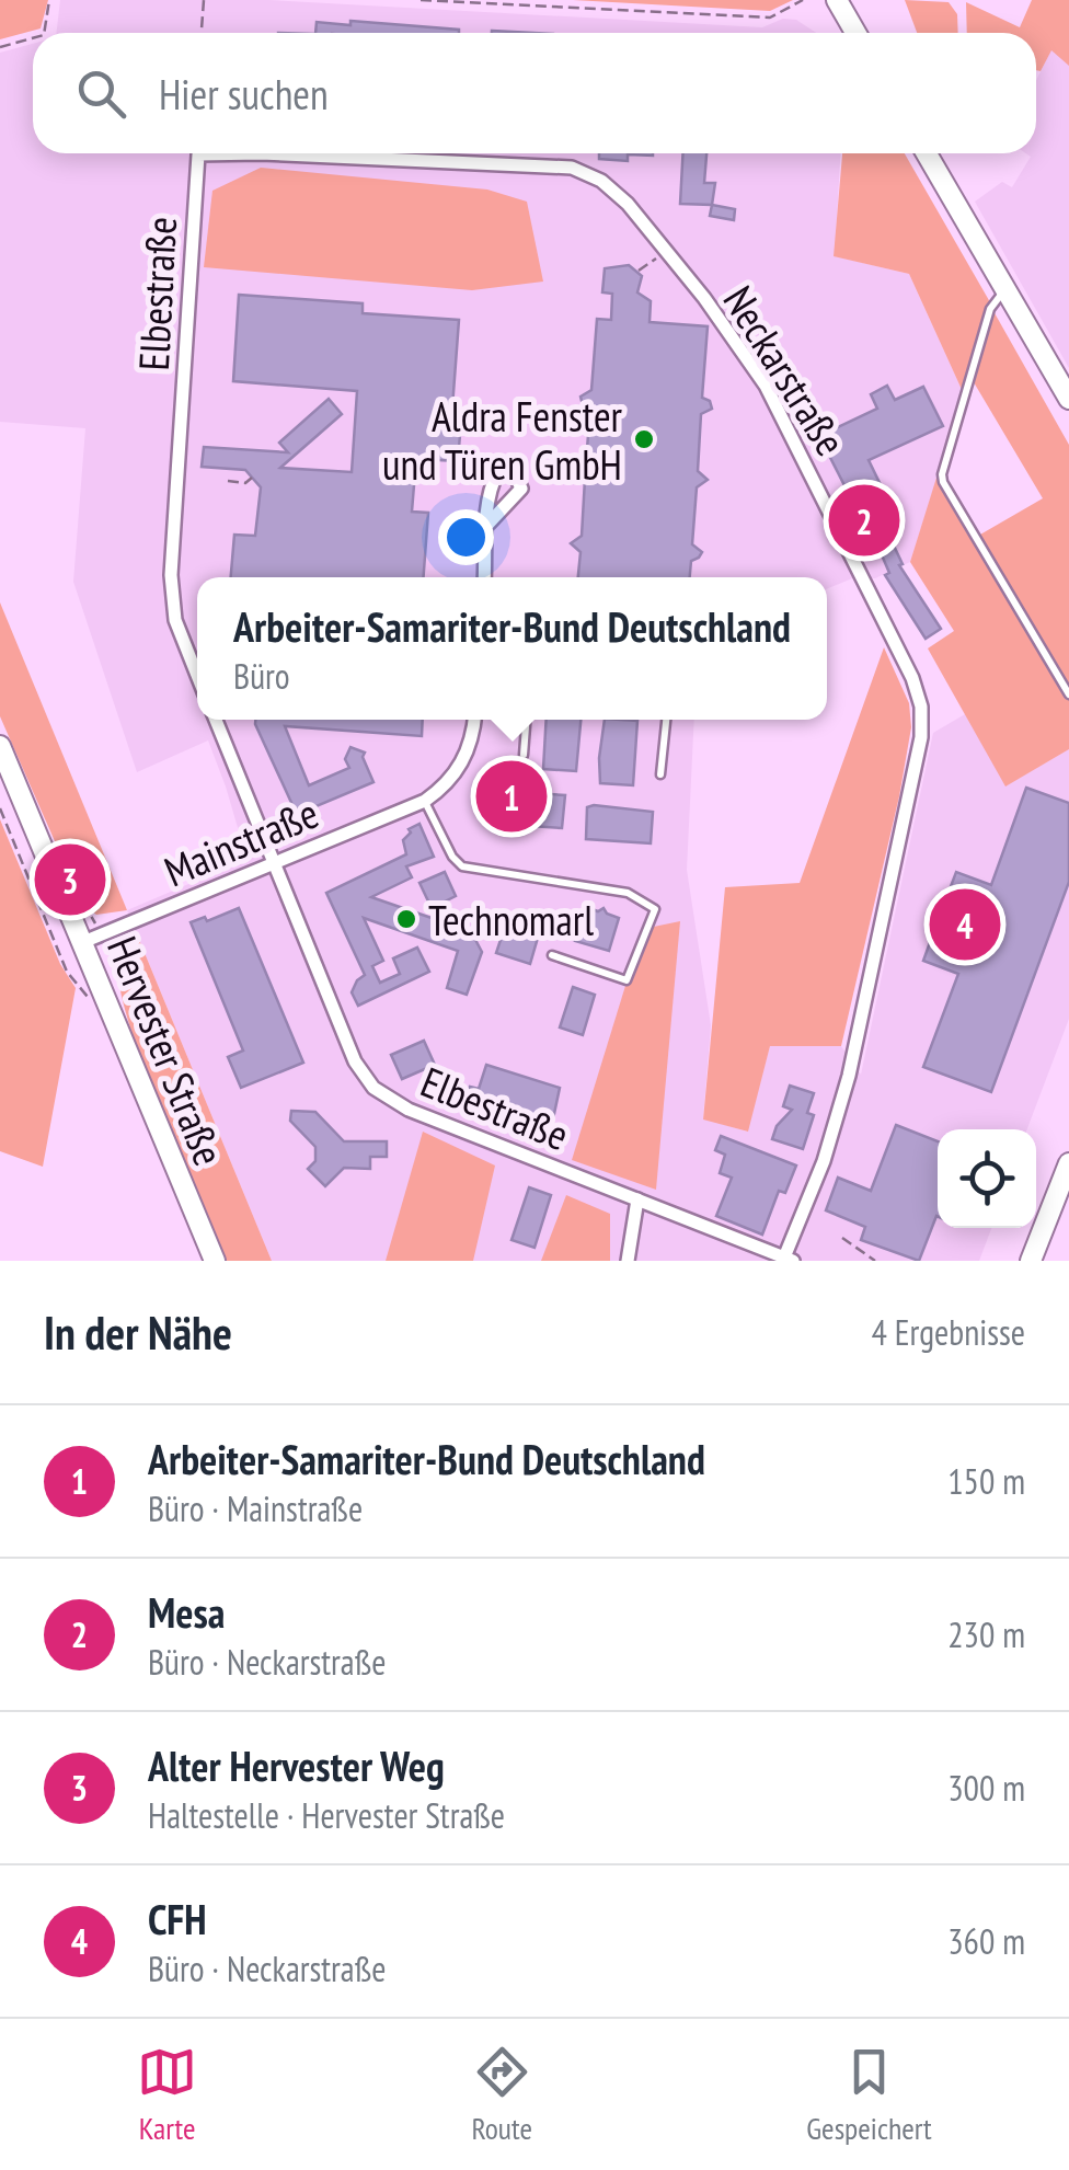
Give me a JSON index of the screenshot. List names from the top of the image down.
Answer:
{
  "streets": {
    "main road": ["Hervester Straße"],
    "street": ["Elbestraße", "Neckarstraße", "Mainstraße"]
  },
  "crossings": [
    ["Elbestraße", "Neckarstraße"],
    ["Elbestraße", "Mainstraße"],
    ["Mainstraße", "Hervester Straße"]
  ],
  "places": ["Aldra Fenster und Türen GmbH", "Technomarl"],
  "page": {
    "search": "Hier suchen",
    "pins": [
      "2",
      "1",
      "3",
      "4"
    ],
    "popup": ["Arbeiter-Samariter-Bund Deutschland", "Büro"],
    "heading": ["In der Nähe", "4 Ergebnisse"],
    "list": [
      {
        "mark": "1",
        "name": "Arbeiter-Samariter-Bund Deutschland",
        "note": "Büro · Mainstraße",
        "value": "150 m"
      },
      {
        "mark": "2",
        "name": "Mesa",
        "note": "Büro · Neckarstraße",
        "value": "230 m"
      },
      {
        "mark": "3",
        "name": "Alter Hervester Weg",
        "note": "Haltestelle · Hervester Straße",
        "value": "300 m"
      },
      {
        "mark": "4",
        "name": "CFH",
        "note": "Büro · Neckarstraße",
        "value": "360 m"
      }
    ],
    "nav": ["Karte", "Route", "Gespeichert"]
  }
}
